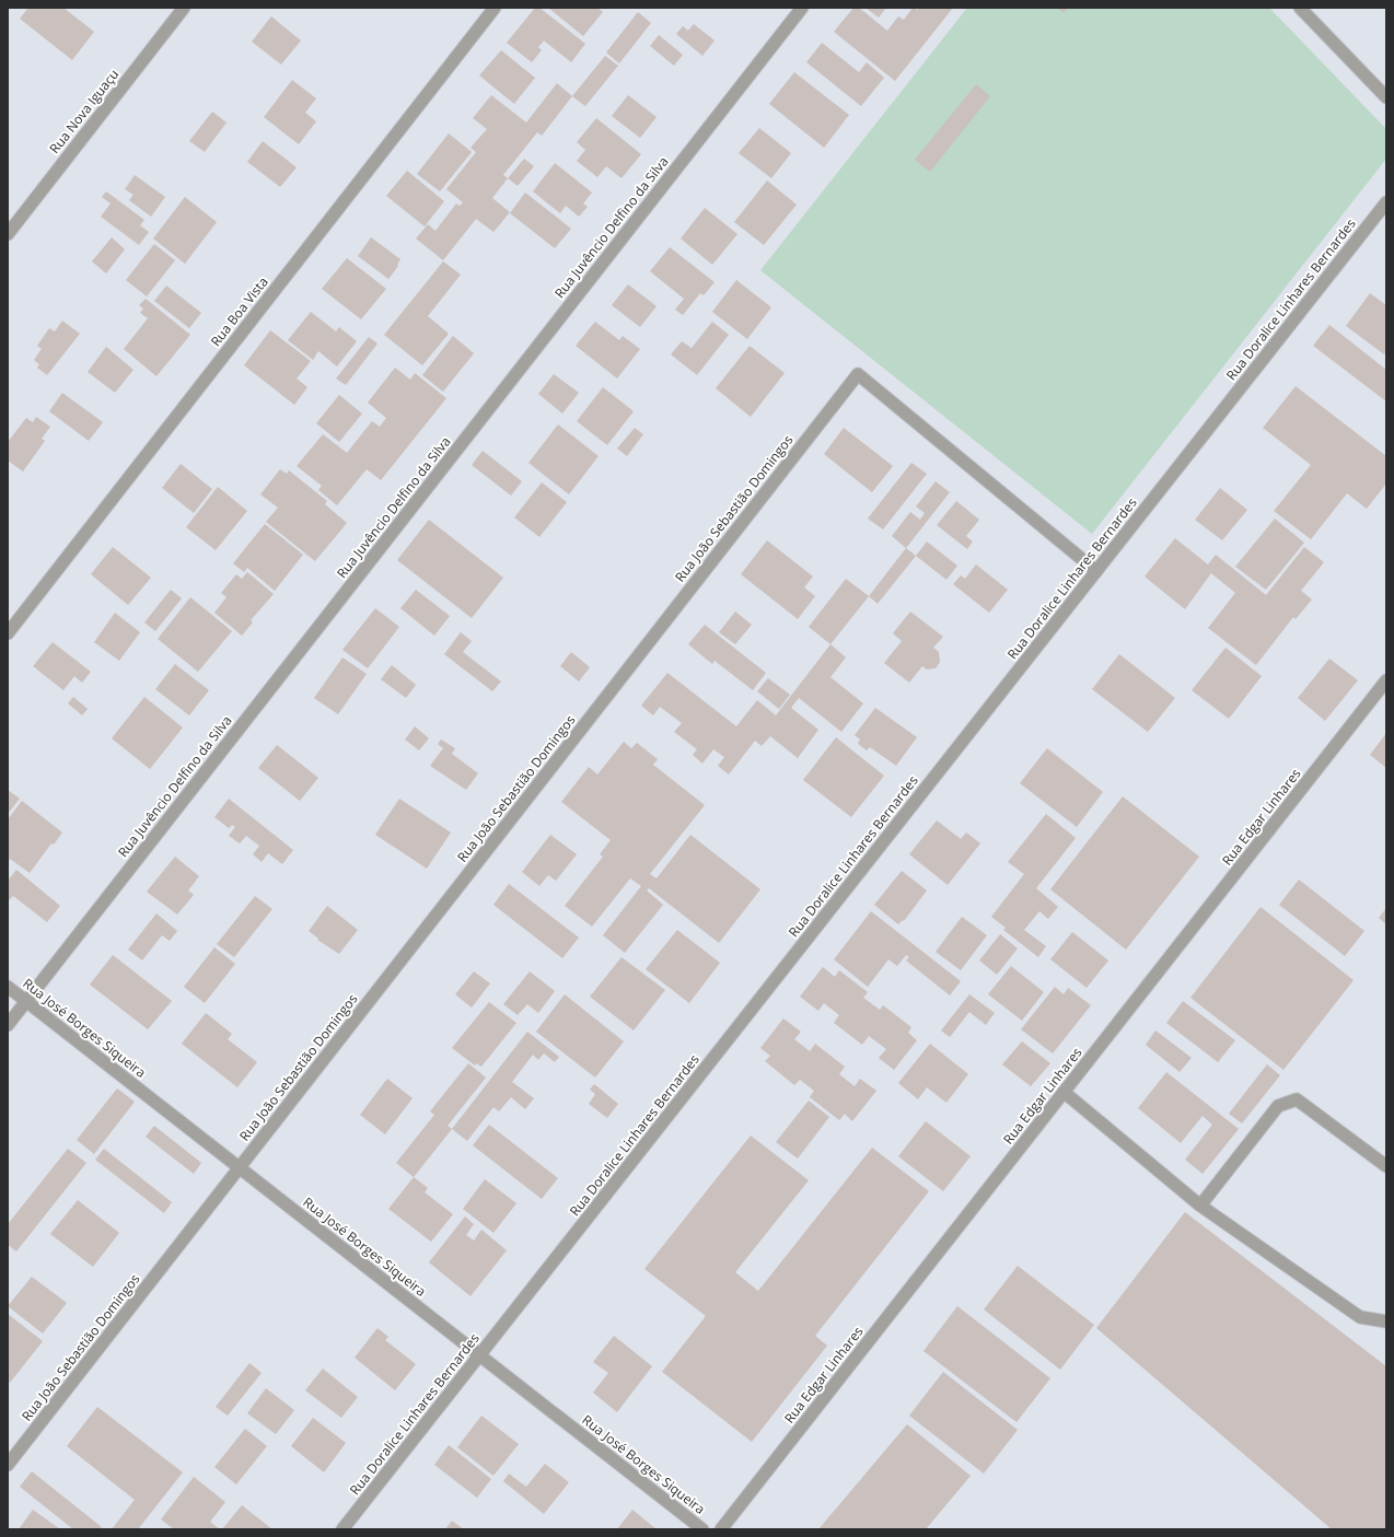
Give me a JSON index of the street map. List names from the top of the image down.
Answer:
{
  "streets": {
    "street": [
      "Rua Nova Iguaçu",
      "Rua Juvêncio Delfino da Silva",
      "Rua Doralice Linhares Bernardes",
      "Rua Boa Vista",
      "Rua João Sebastião Domingos",
      "Rua Edgar Linhares",
      "Rua José Borges Siqueira"
    ]
  },
  "crossings": [
    ["Rua Juvêncio Delfino da Silva", "Rua José Borges Siqueira"],
    ["Rua Doralice Linhares Bernardes", "Rua João Sebastião Domingos"],
    ["Rua Doralice Linhares Bernardes", "Rua José Borges Siqueira"],
    ["Rua João Sebastião Domingos", "Rua José Borges Siqueira"]
  ]
}
